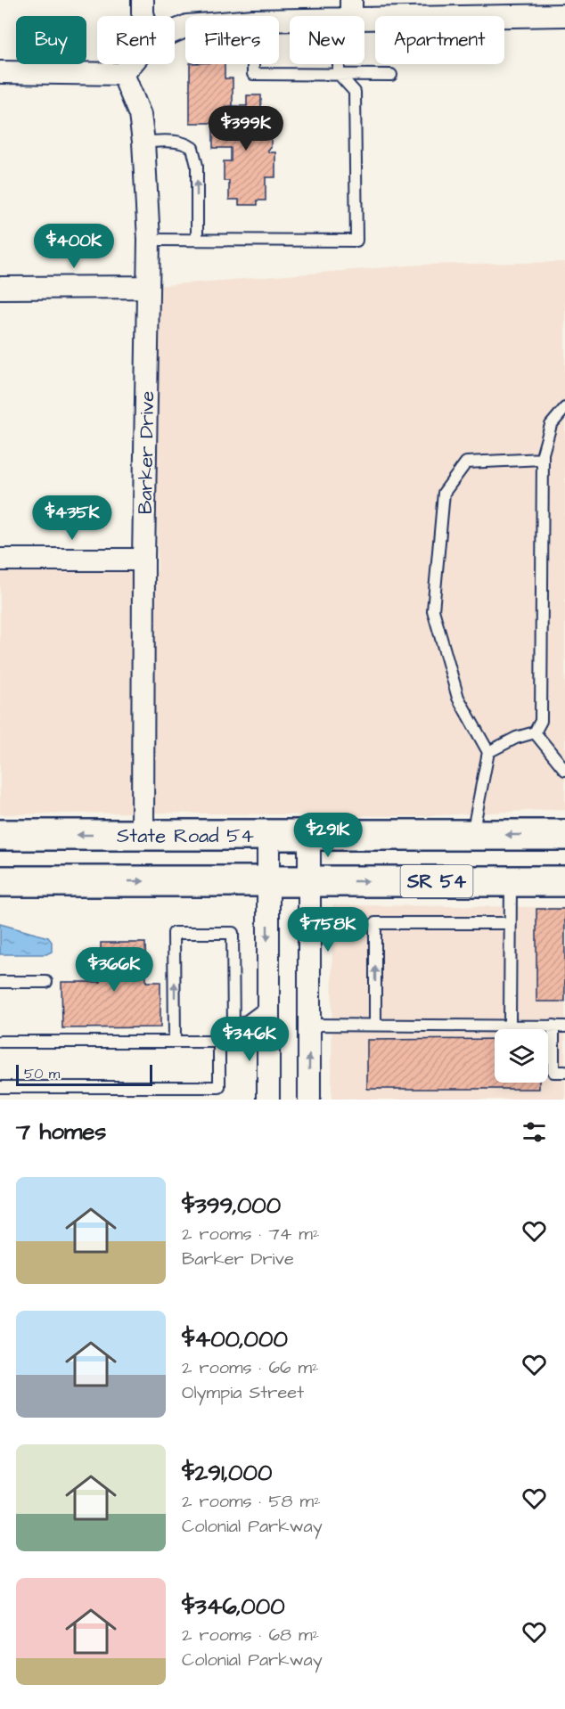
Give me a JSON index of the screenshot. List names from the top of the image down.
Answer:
{
  "streets": {
    "main road": ["State Road 54", "SR 54"],
    "street": ["Barker Drive"]
  },
  "crossings": [
    ["Barker Drive", "State Road 54"]
  ],
  "scale_bar": "50 m",
  "page": {
    "chip": [
      "Buy",
      "Rent",
      "Filters",
      "New",
      "Apartment"
    ],
    "price": [
      "$399K",
      "$400K",
      "$435K",
      "$291K",
      "$758K",
      "$366K",
      "$346K"
    ],
    "scale": "50 m",
    "heading": "7 homes",
    "list": [
      {
        "name": "$399,000",
        "note": "2 rooms · 74 m² · Barker Drive"
      },
      {
        "name": "$400,000",
        "note": "2 rooms · 66 m² · Olympia Street"
      },
      {
        "name": "$291,000",
        "note": "2 rooms · 58 m² · Colonial Parkway"
      },
      {
        "name": "$346,000",
        "note": "2 rooms · 68 m² · Colonial Parkway"
      }
    ]
  }
}
